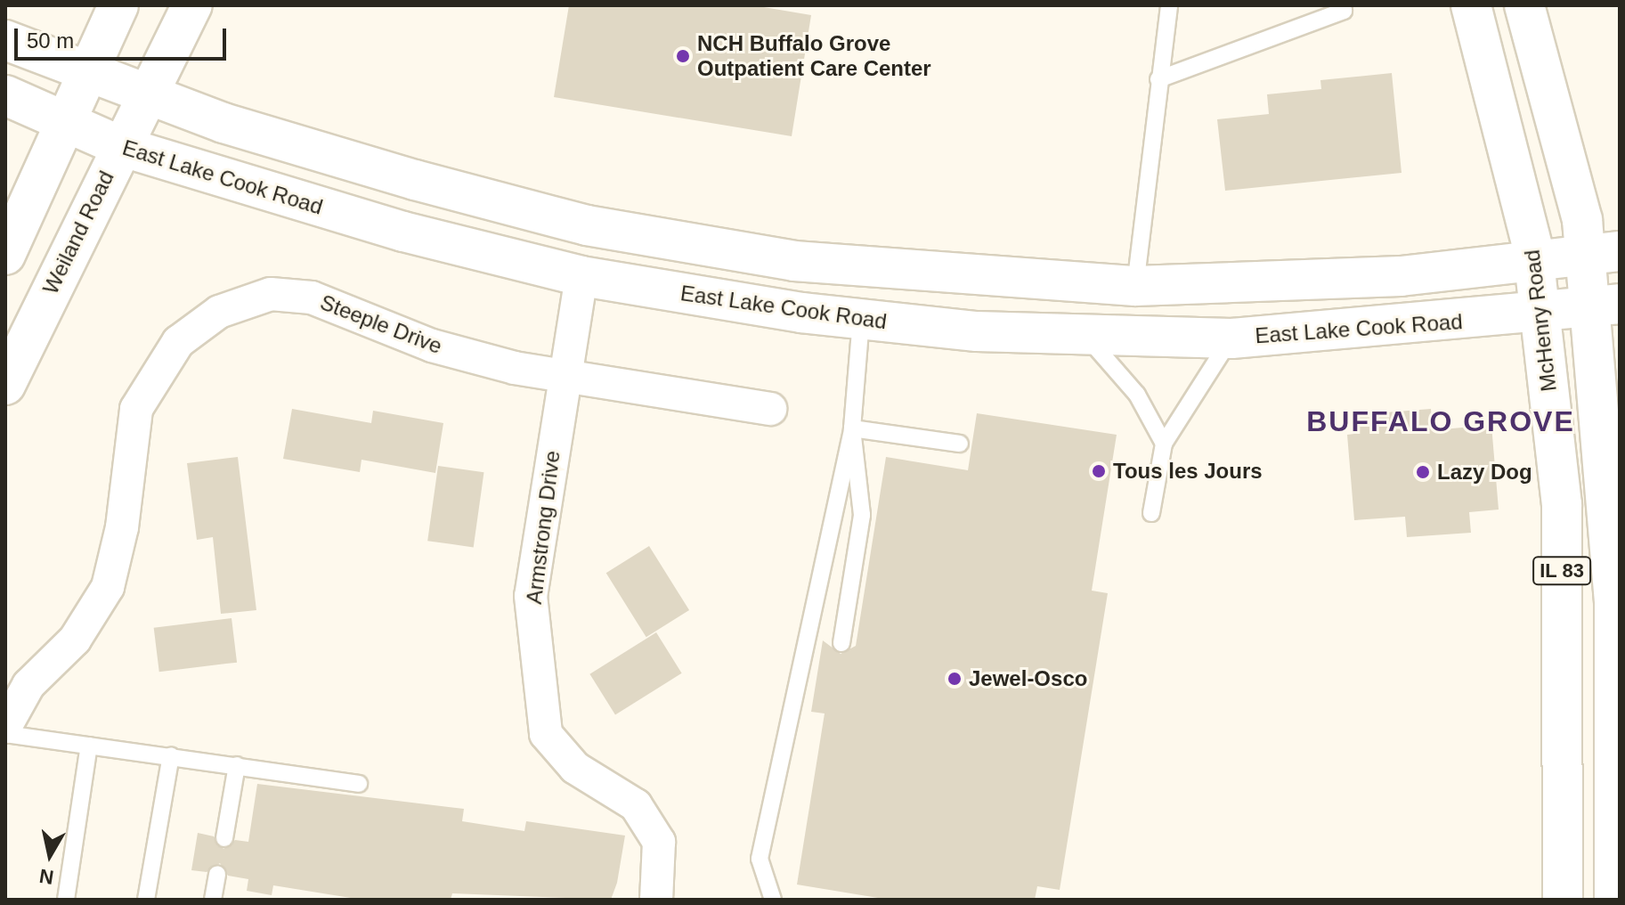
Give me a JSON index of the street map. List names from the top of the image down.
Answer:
{
  "streets": {
    "main road": [
      "East Lake Cook Road",
      "Weiland Road",
      "McHenry Road",
      "IL 83"
    ],
    "street": ["Steeple Drive", "Armstrong Drive"]
  },
  "crossings": [
    ["East Lake Cook Road", "Weiland Road"],
    ["East Lake Cook Road", "McHenry Road"],
    ["East Lake Cook Road", "Armstrong Drive"],
    ["East Lake Cook Road", "IL 83"],
    ["Steeple Drive", "Armstrong Drive"]
  ],
  "districts": ["BUFFALO GROVE"],
  "places": [
    "NCH Buffalo Grove Outpatient Care Center",
    "Tous les Jours",
    "Lazy Dog",
    "Jewel-Osco"
  ],
  "scale_bar": "50 m",
  "north": "bottom"
}
